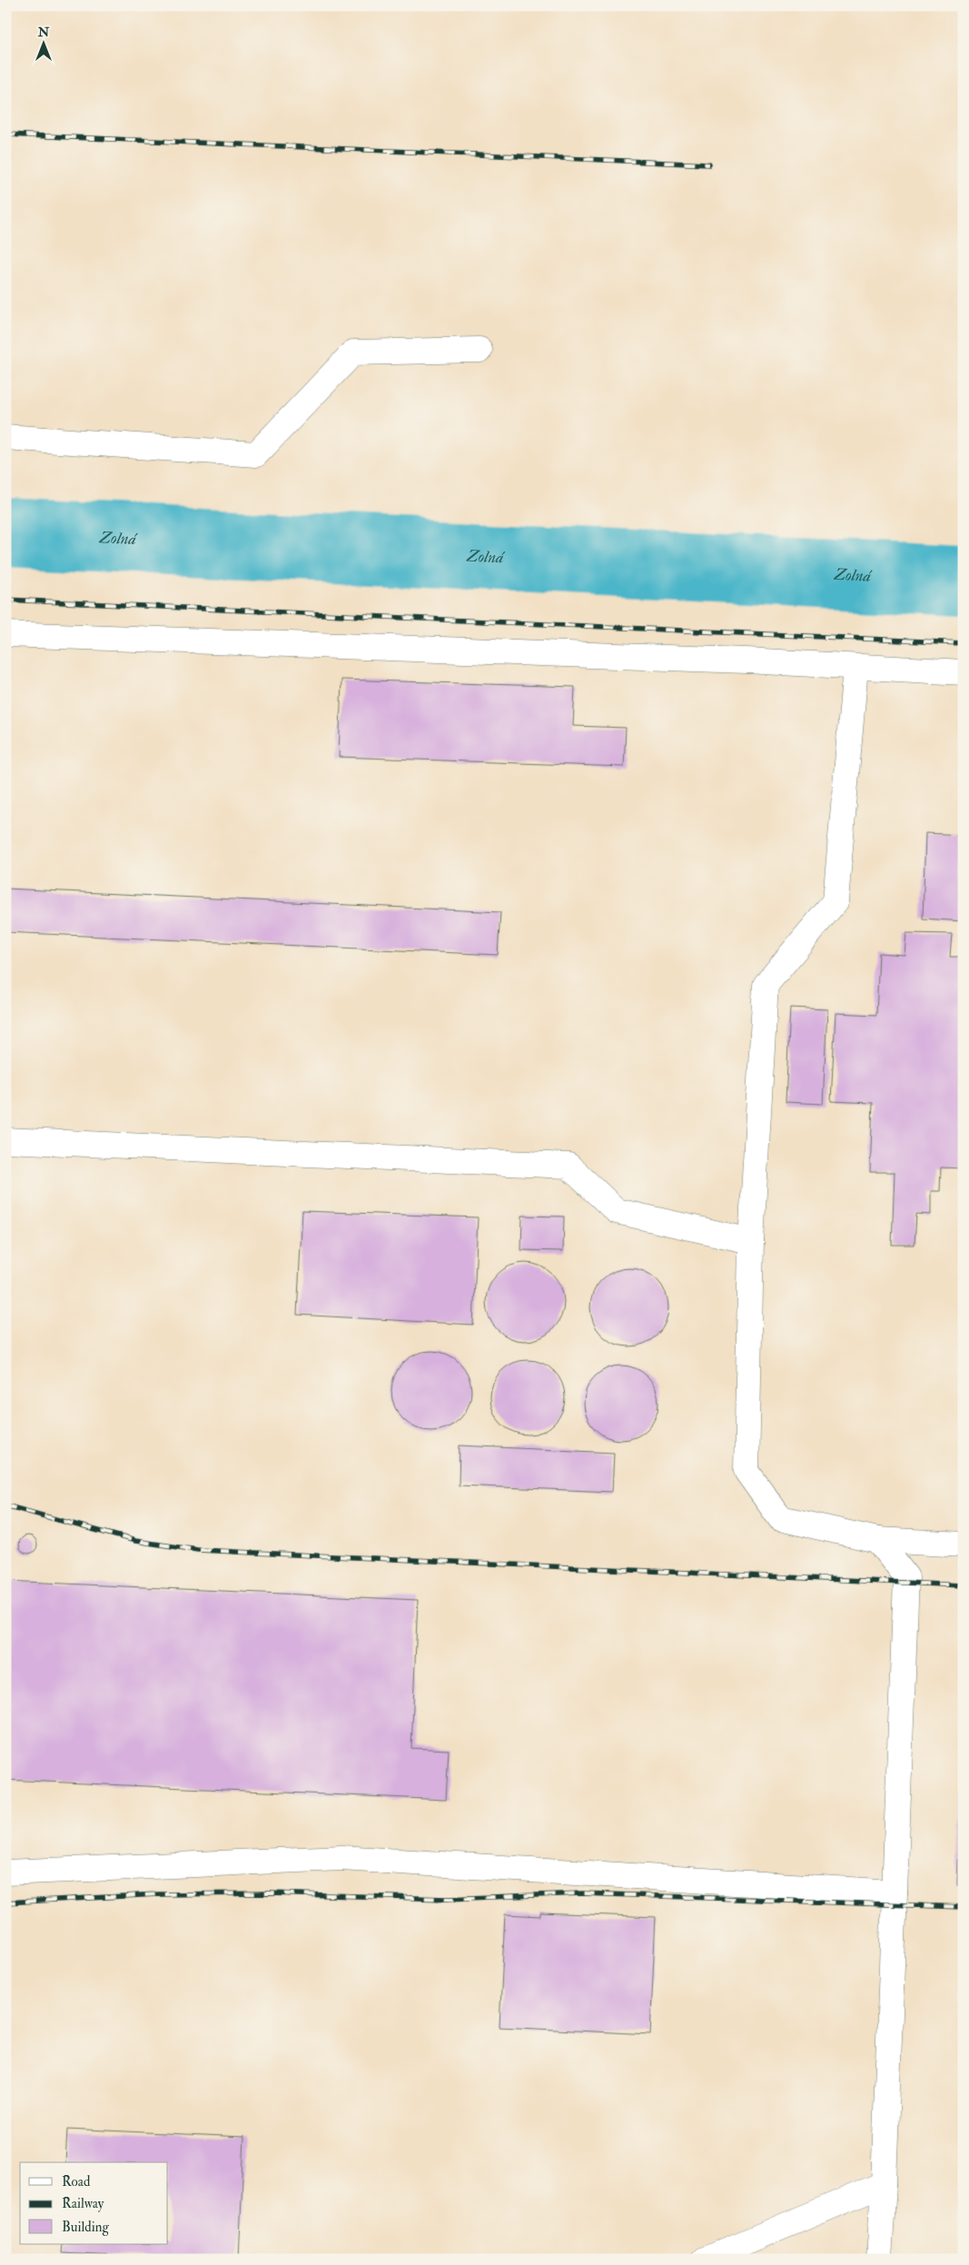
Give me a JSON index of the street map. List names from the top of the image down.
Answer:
{
  "water": ["Zolná"],
  "legend": ["Road", "Railway", "Building"],
  "north": "top"
}
